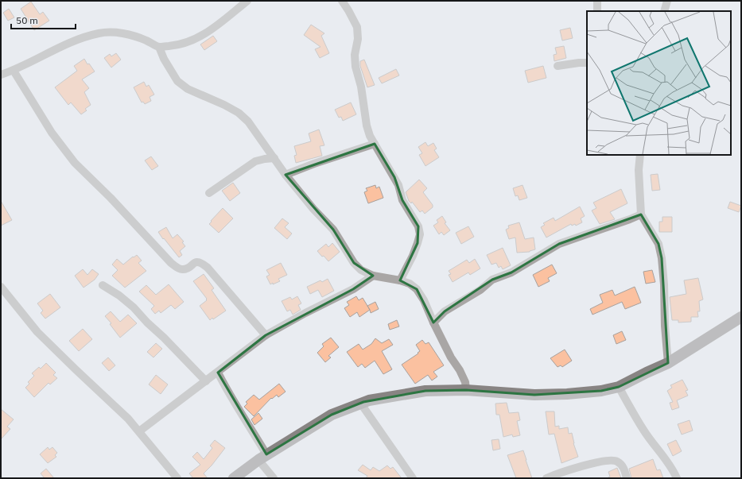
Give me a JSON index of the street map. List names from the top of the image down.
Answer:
{
  "scale_bar": "50 m"
}
